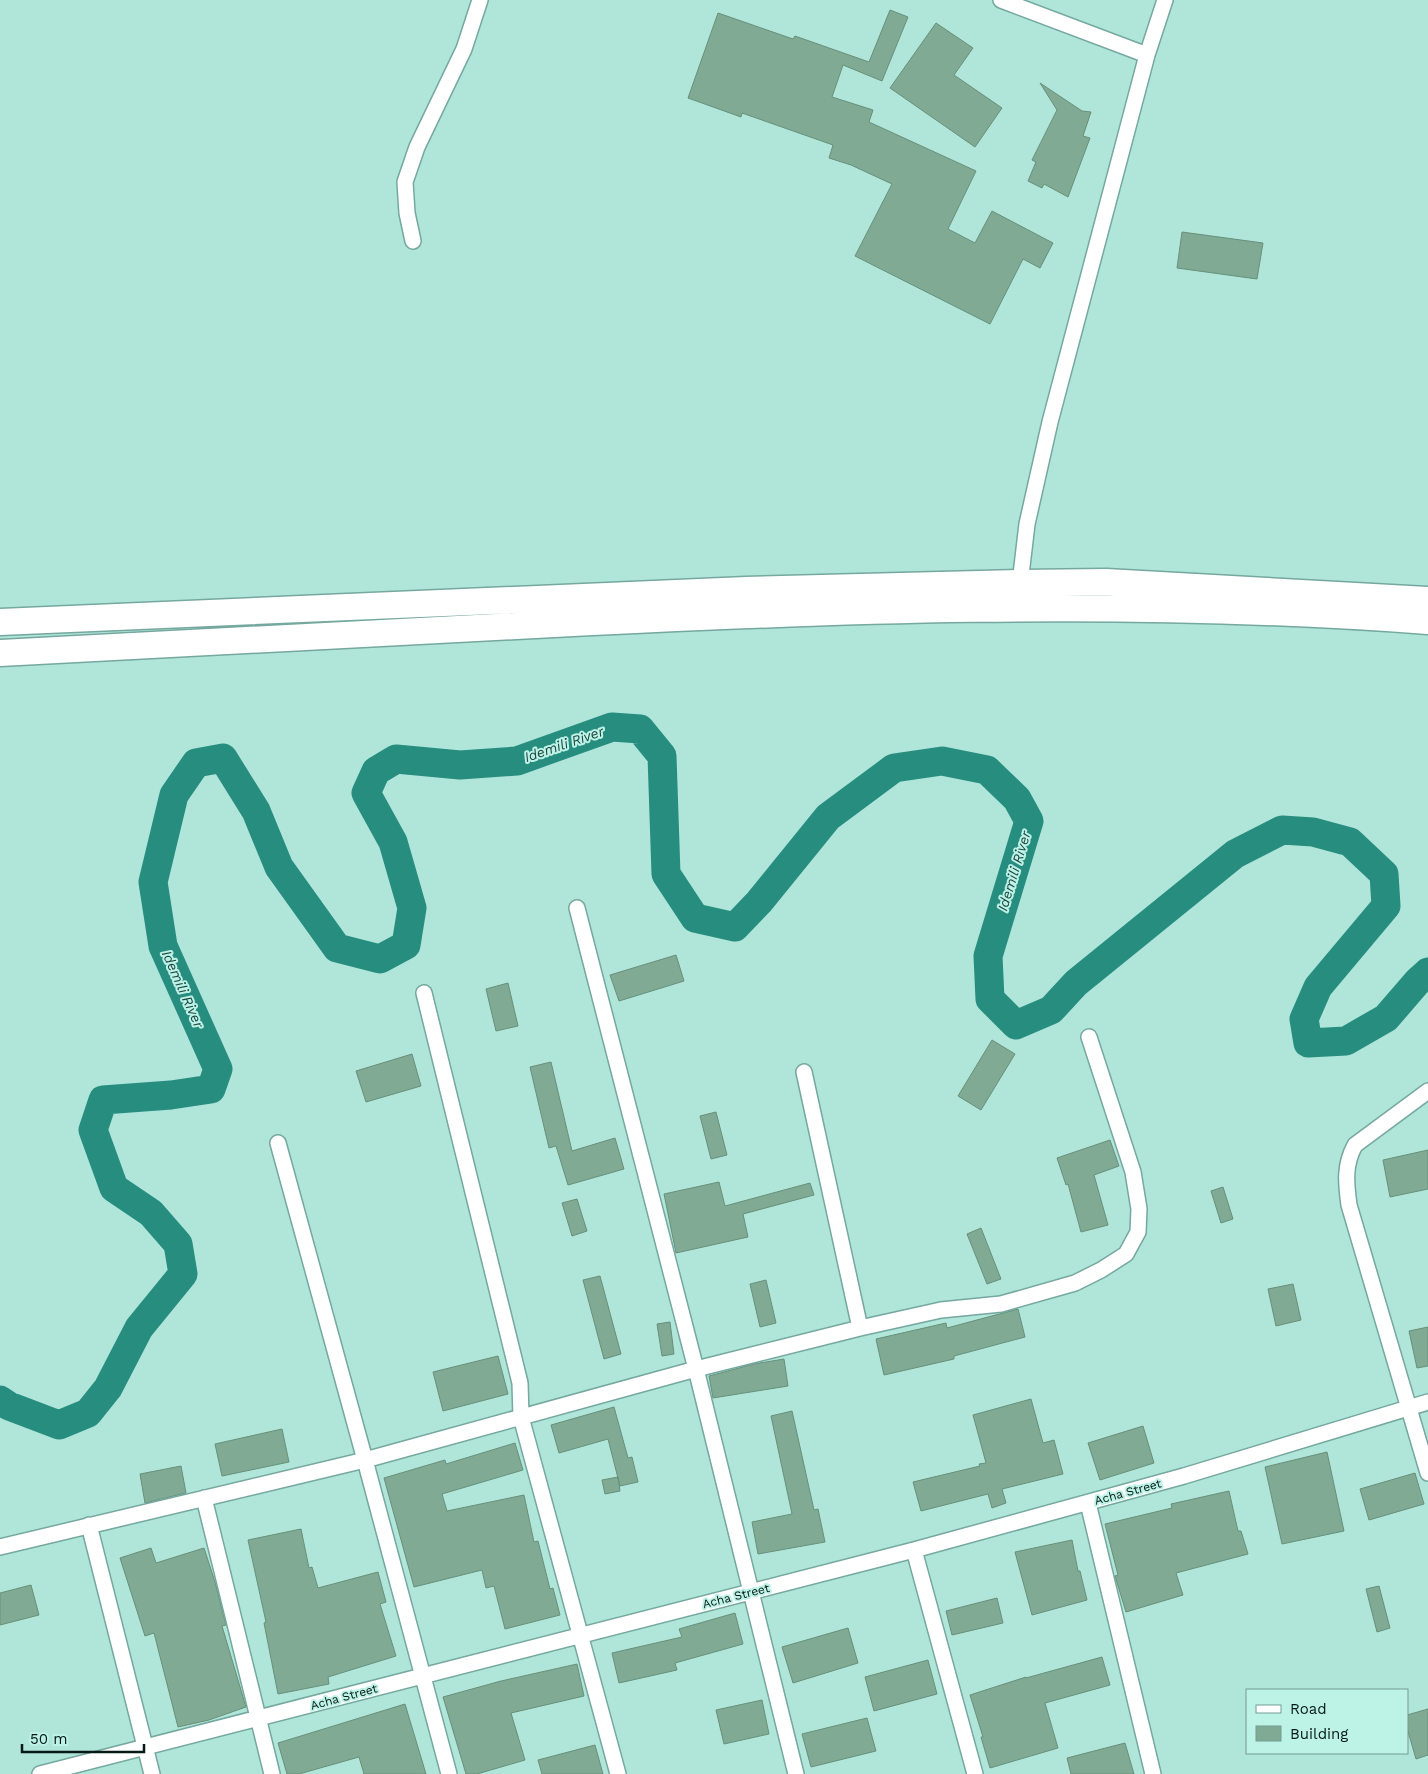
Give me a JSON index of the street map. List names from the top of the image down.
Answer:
{
  "streets": {
    "street": ["Acha Street"]
  },
  "water": ["Idemili River"],
  "legend": ["Road", "Building"],
  "scale_bar": "50 m"
}
